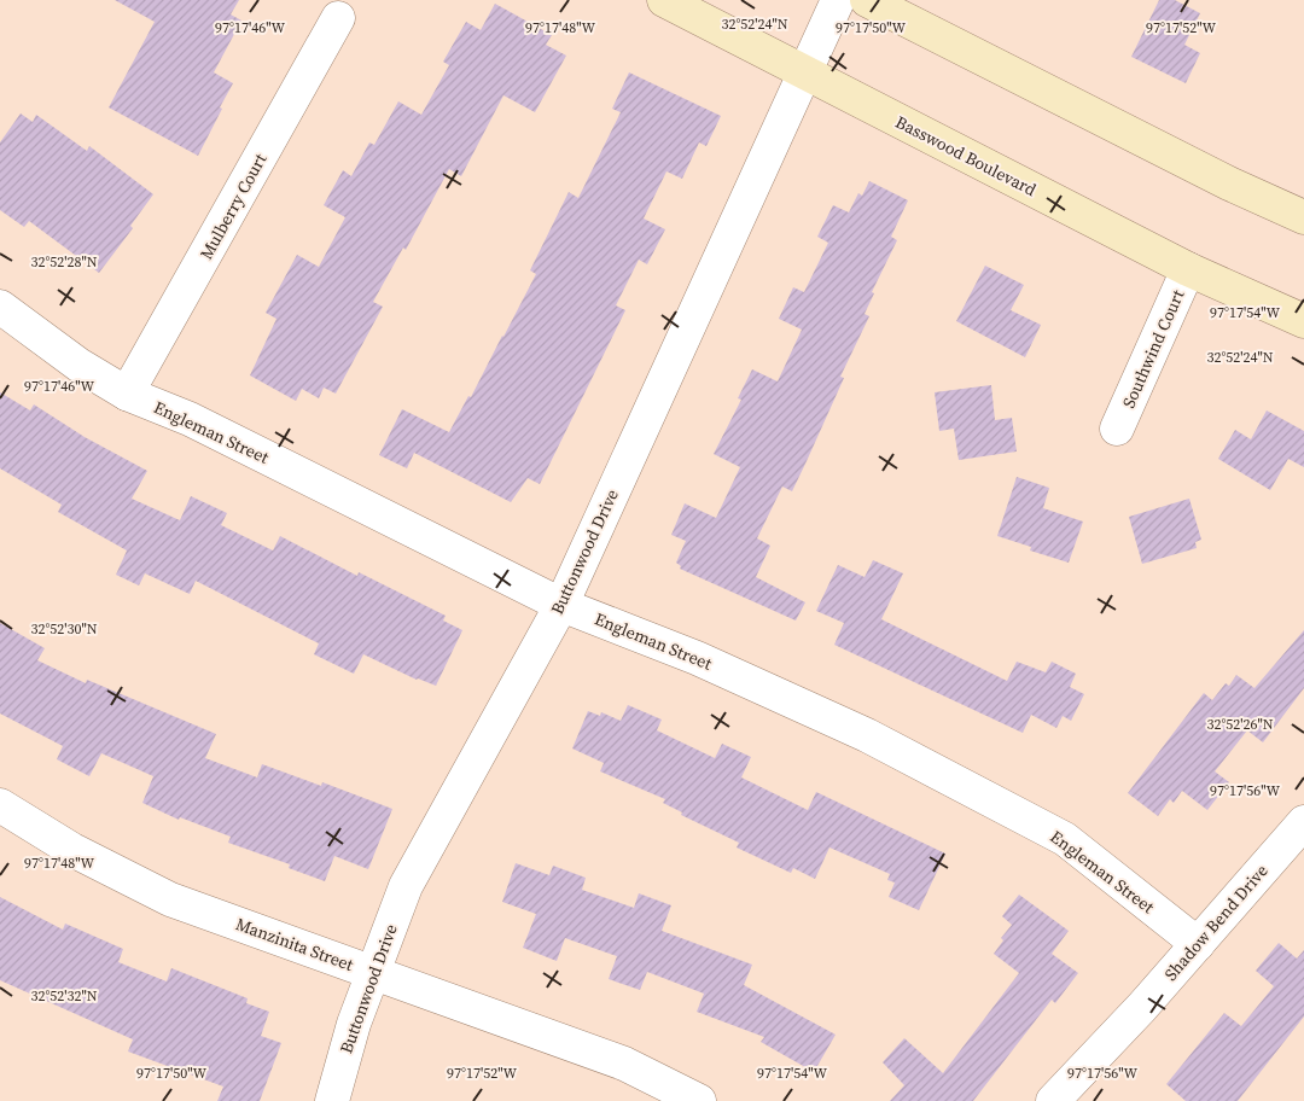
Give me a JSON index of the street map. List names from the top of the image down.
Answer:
{
  "streets": {
    "main road": ["Basswood Boulevard"],
    "street": [
      "Mulberry Court",
      "Southwind Court",
      "Engleman Street",
      "Buttonwood Drive",
      "Shadow Bend Drive",
      "Manzinita Street"
    ]
  },
  "crossings": [
    ["Basswood Boulevard", "Southwind Court"],
    ["Basswood Boulevard", "Buttonwood Drive"],
    ["Mulberry Court", "Engleman Street"],
    ["Engleman Street", "Buttonwood Drive"],
    ["Engleman Street", "Shadow Bend Drive"],
    ["Buttonwood Drive", "Manzinita Street"]
  ],
  "coordinates": [
    "32°52'24\"N",
    "97°17'48\"W",
    "97°17'46\"W",
    "97°17'50\"W",
    "97°17'52\"W",
    "32°52'28\"N",
    "97°17'54\"W",
    "32°52'30\"N",
    "32°52'26\"N",
    "97°17'56\"W",
    "32°52'32\"N"
  ]
}
